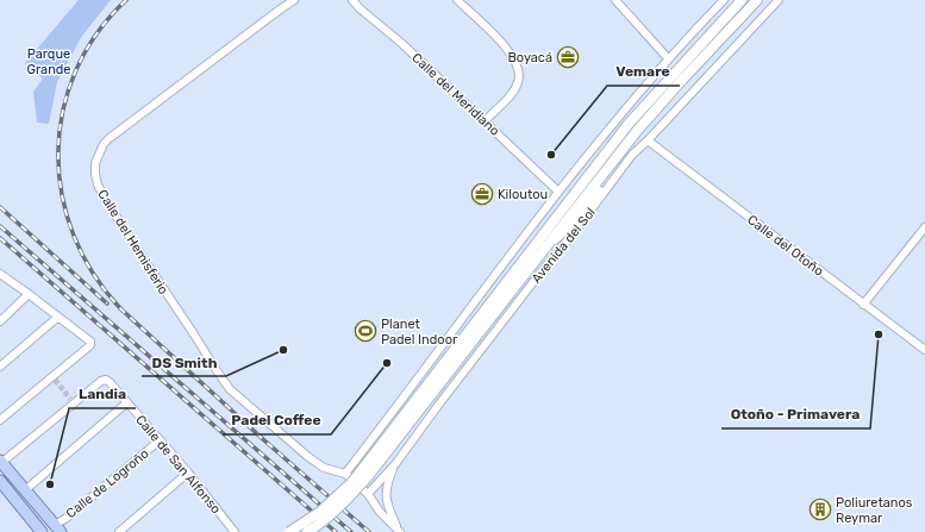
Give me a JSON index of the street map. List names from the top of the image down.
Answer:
{
  "streets": {
    "main road": ["Avenida del Sol"],
    "street": [
      "Calle del Meridiano",
      "Calle del Hemisferio",
      "Calle del Otoño",
      "Calle de San Alfonso",
      "Calle de Logroño"
    ]
  },
  "crossings": [
    ["Avenida del Sol", "Calle del Otoño"],
    ["Calle de San Alfonso", "Calle de Logroño"]
  ],
  "parks": ["Parque Grande"],
  "places": {
    "office": ["Boyacá", "Kiloutou"],
    "other": [
      "Vemare",
      "Otoño - Primavera",
      "DS Smith",
      "Padel Coffee",
      "Landia"
    ],
    "sports": ["Planet Padel Indoor"],
    "building": ["Poliuretanos Reymar"]
  }
}
